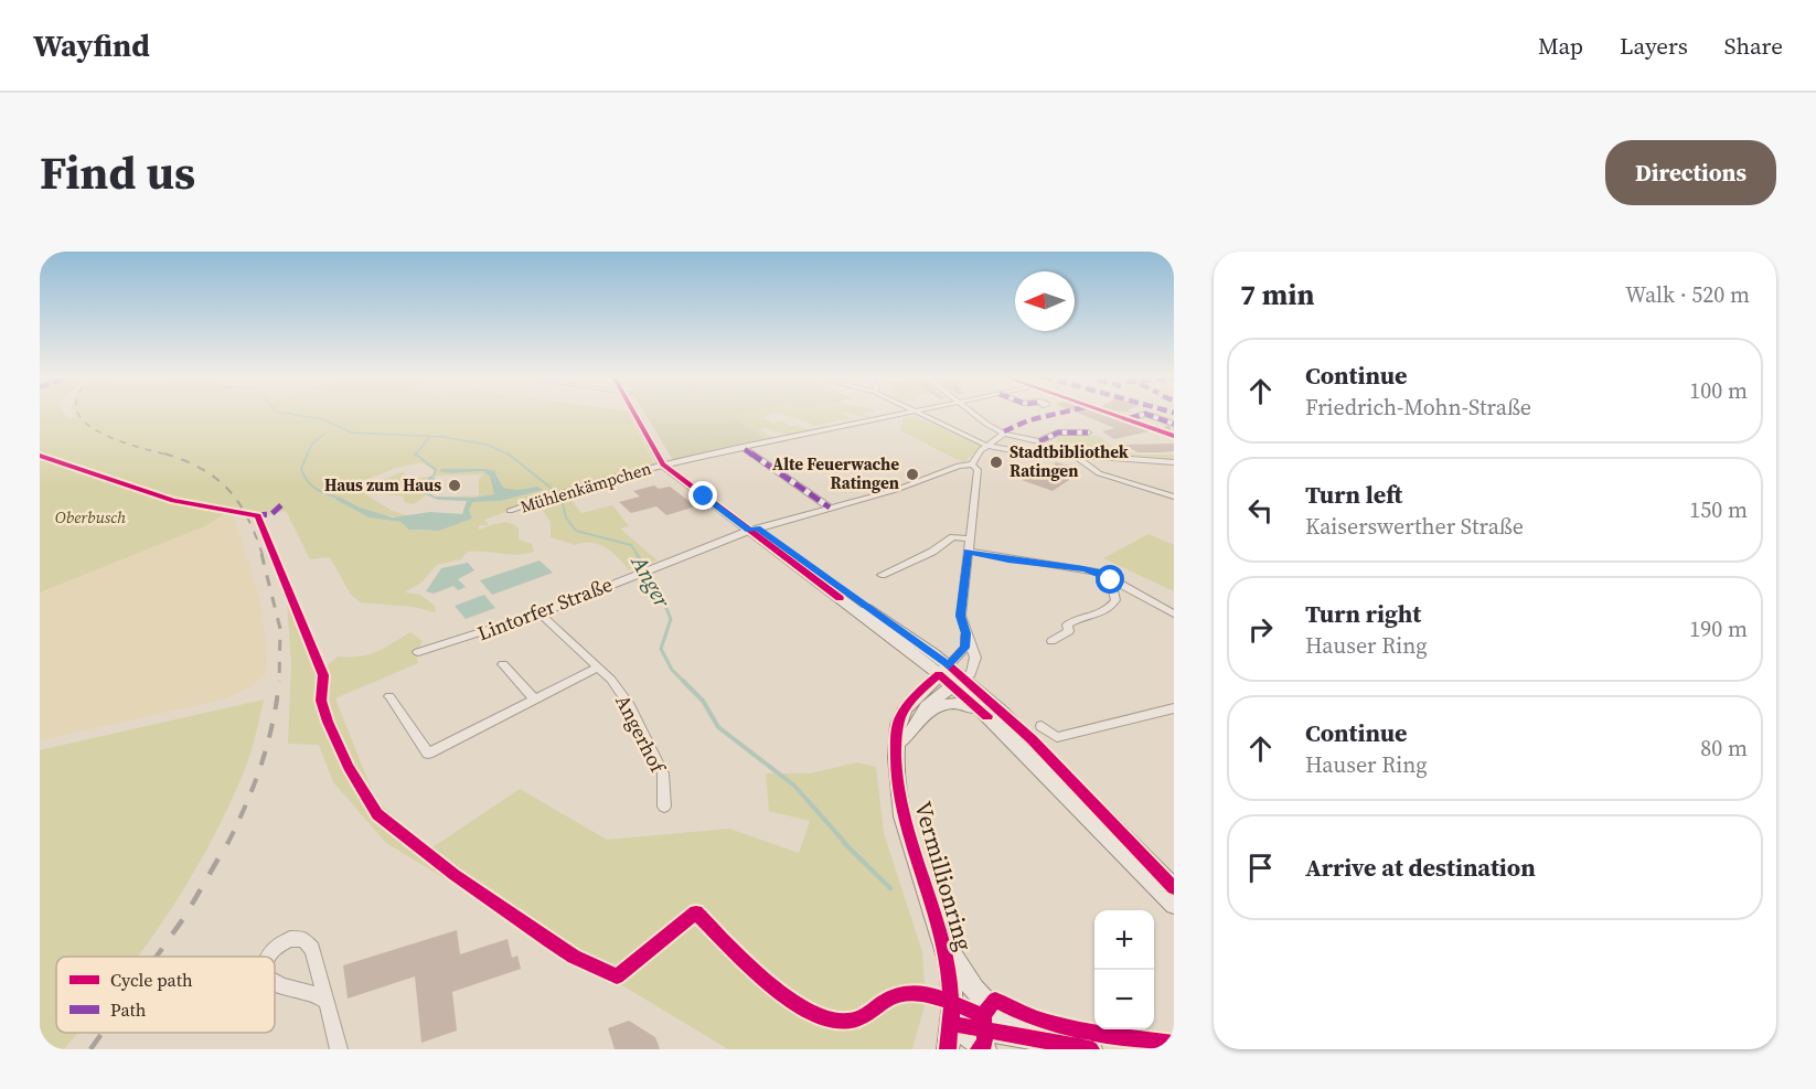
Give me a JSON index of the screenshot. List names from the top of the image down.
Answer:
{
  "streets": {
    "main road": ["Vermillionring"],
    "street": ["Mühlenkämpchen", "Lintorfer Straße", "Angerhof"]
  },
  "crossings": [
    ["Lintorfer Straße", "Angerhof"]
  ],
  "water": ["Anger"],
  "parks": ["Oberbusch"],
  "places": ["Stadtbibliothek Ratingen", "Alte Feuerwache Ratingen", "Haus zum Haus"],
  "legend": ["Cycle path", "Path"],
  "north": "left",
  "page": {
    "header": "Wayfind",
    "nav": ["Map", "Layers", "Share"],
    "title": "Find us",
    "buttons": "Directions",
    "heading": ["7 min", "Walk · 520 m"],
    "list": [
      ["Continue", "Friedrich-Mohn-Straße", "100 m"],
      ["Turn left", "Kaiserswerther Straße", "150 m"],
      ["Turn right", "Hauser Ring", "190 m"],
      ["Continue", "Hauser Ring", "80 m"],
      "Arrive at destination"
    ],
    "map_buttons": ["+", "−"]
  }
}
